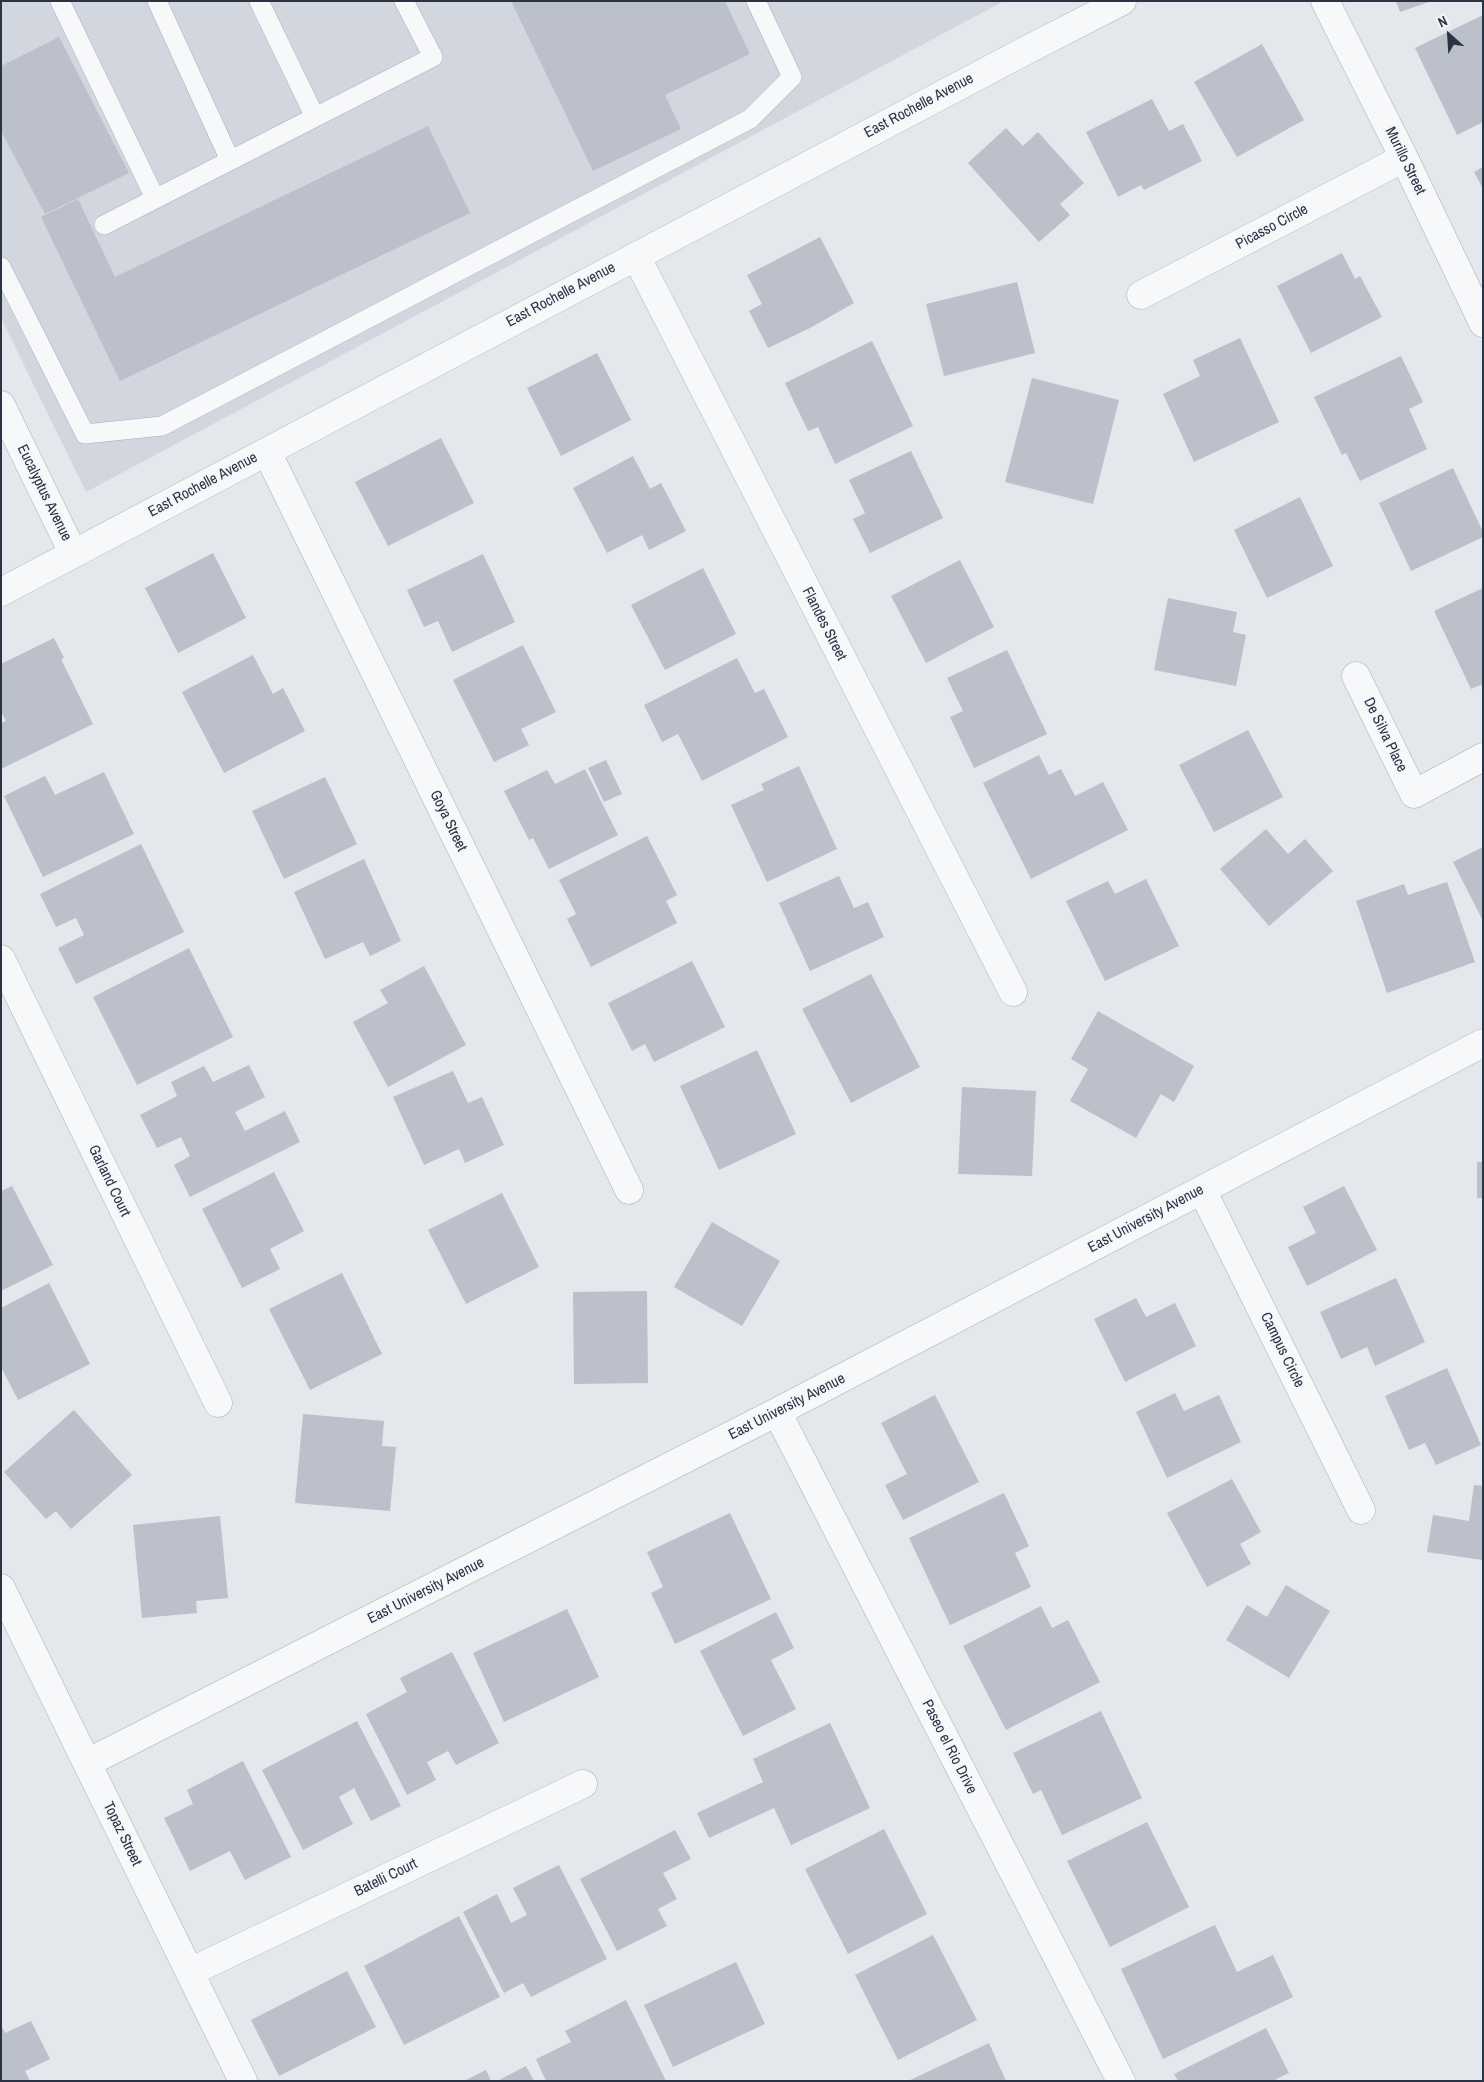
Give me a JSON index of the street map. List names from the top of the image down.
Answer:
{
  "streets": {
    "street": [
      "East Rochelle Avenue",
      "Murillo Street",
      "Picasso Circle",
      "Eucalyptus Avenue",
      "Flandes Street",
      "De Silva Place",
      "Goya Street",
      "Garland Court",
      "East University Avenue",
      "Campus Circle",
      "Paseo el Rio Drive",
      "Topaz Street",
      "Batelli Court"
    ]
  },
  "crossings": [
    ["East Rochelle Avenue", "Eucalyptus Avenue"],
    ["East Rochelle Avenue", "Flandes Street"],
    ["East Rochelle Avenue", "Goya Street"],
    ["Murillo Street", "Picasso Circle"],
    ["East University Avenue", "Campus Circle"],
    ["East University Avenue", "Paseo el Rio Drive"],
    ["East University Avenue", "Topaz Street"],
    ["Topaz Street", "Batelli Court"]
  ],
  "north": "top left"
}
